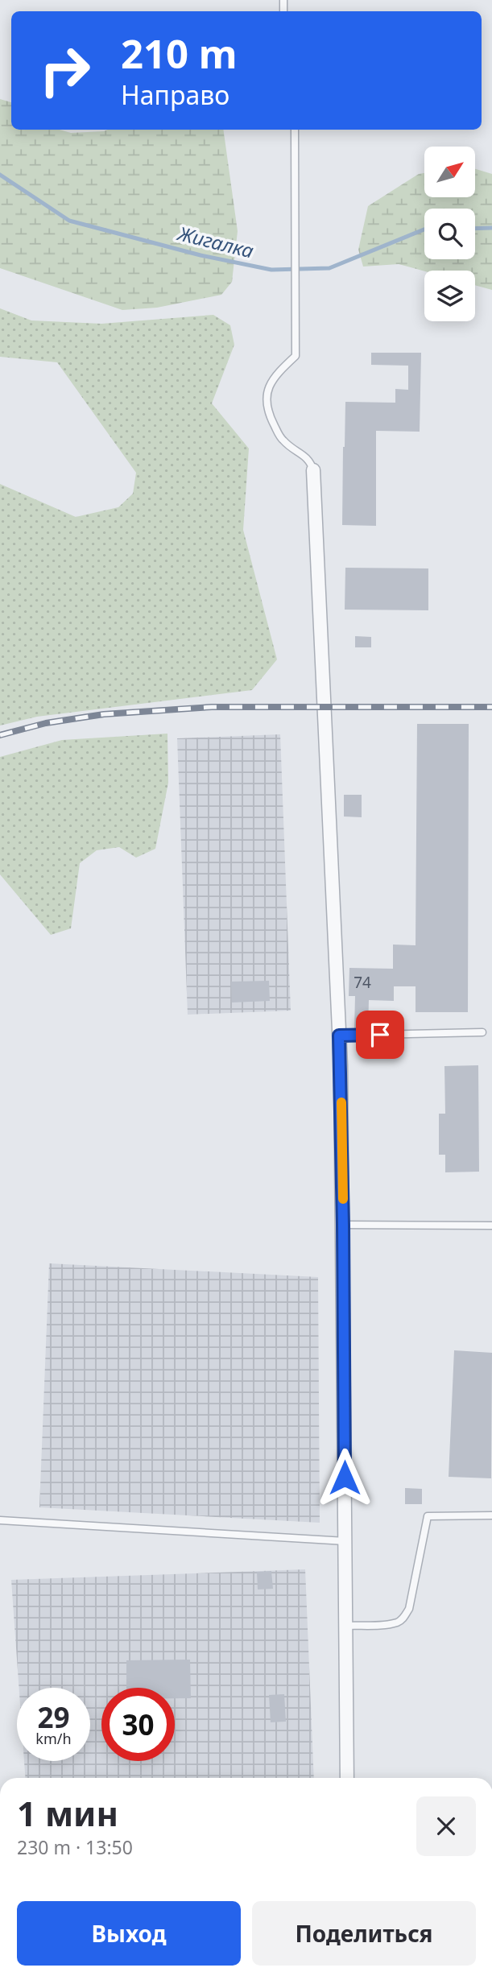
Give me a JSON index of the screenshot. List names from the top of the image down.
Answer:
{
  "water": ["Жигалка"],
  "house_numbers": ["74"],
  "north": "top right",
  "page": {
    "turn": ["210 m", "Направо"],
    "speed": "29 km/h",
    "limit": "30",
    "heading": ["1 мин", "230 m · 13:50"],
    "buttons": ["Выход", "Поделиться"]
  }
}
